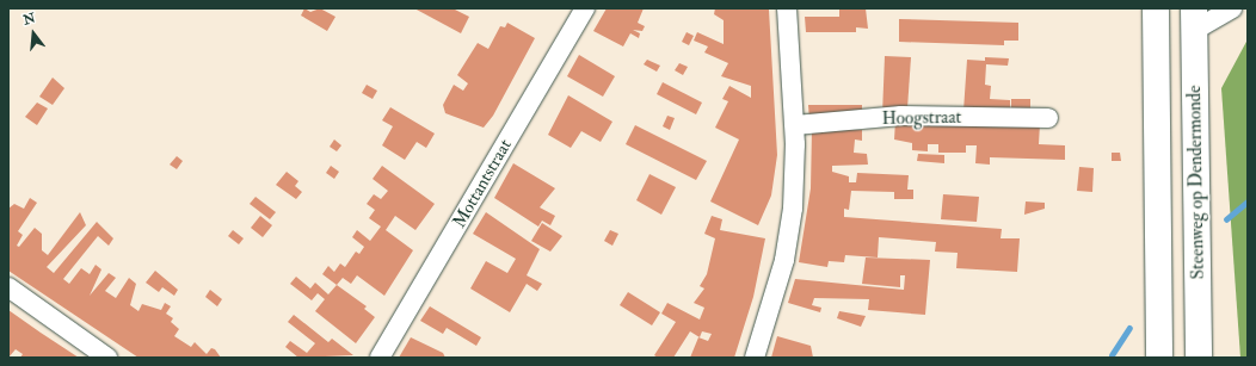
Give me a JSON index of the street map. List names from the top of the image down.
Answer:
{
  "streets": {
    "main road": ["Steenweg op Dendermonde"],
    "street": ["Hoogstraat", "Mottantstraat"]
  },
  "north": "top"
}
